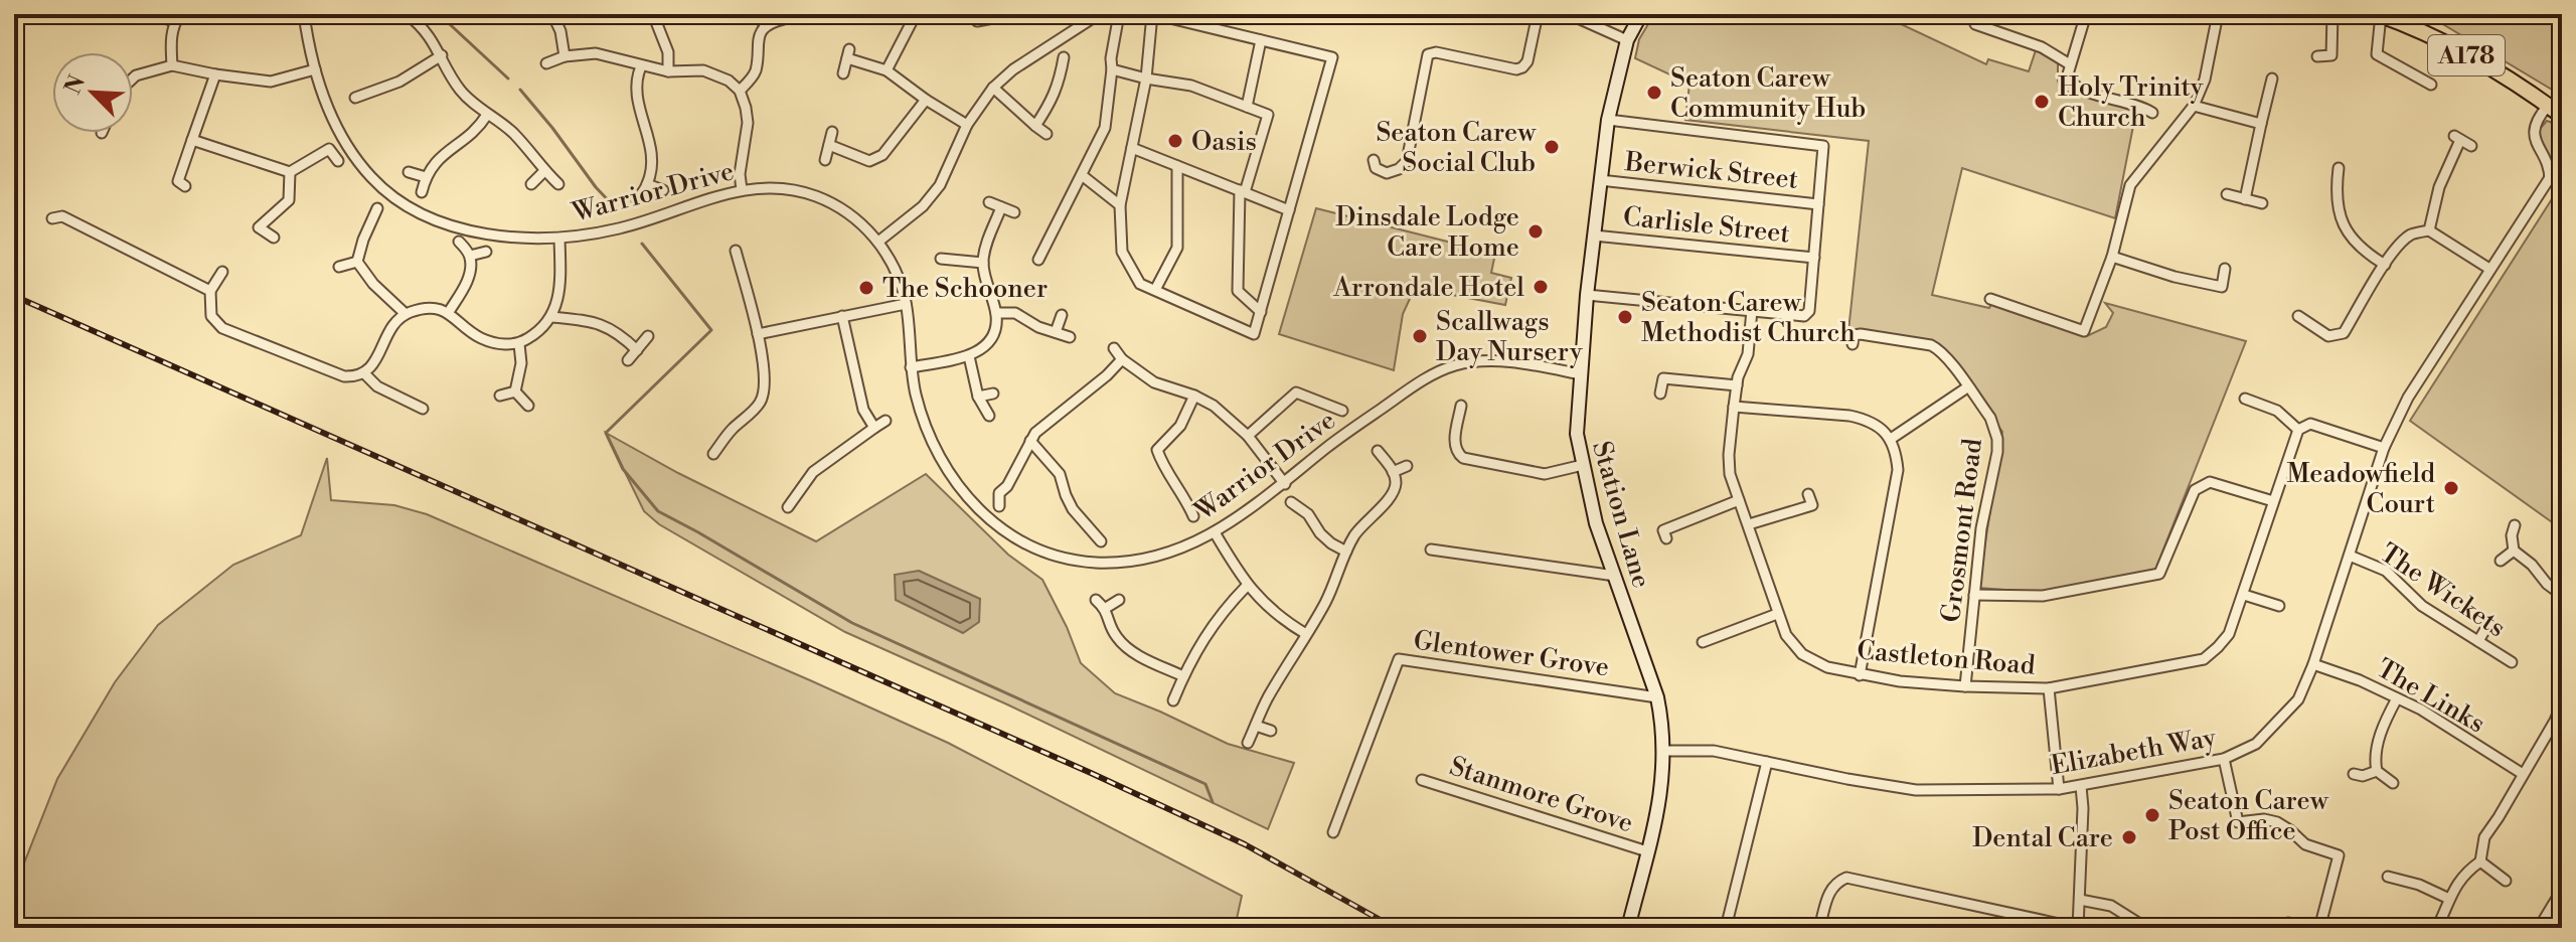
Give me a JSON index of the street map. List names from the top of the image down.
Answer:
{
  "streets": {
    "main road": ["A178", "Station Lane"],
    "street": [
      "Berwick Street",
      "Warrior Drive",
      "Carlisle Street",
      "Grosmont Road",
      "The Wickets",
      "Glentower Grove",
      "Castleton Road",
      "The Links",
      "Elizabeth Way",
      "Stanmore Grove"
    ]
  },
  "crossings": [
    ["Berwick Street", "Station Lane"],
    ["Warrior Drive", "Station Lane"],
    ["Carlisle Street", "Station Lane"],
    ["Station Lane", "Glentower Grove"],
    ["Station Lane", "Elizabeth Way"],
    ["Station Lane", "Stanmore Grove"],
    ["Grosmont Road", "Castleton Road"],
    ["The Wickets", "Elizabeth Way"],
    ["The Links", "Elizabeth Way"]
  ],
  "places": [
    "Seaton Carew Community Hub",
    "Holy Trinity Church",
    "Oasis",
    "Seaton Carew Social Club",
    "Dinsdale Lodge Care Home",
    "Arrondale Hotel",
    "The Schooner",
    "Seaton Carew Methodist Church",
    "Scallwags Day Nursery",
    "Meadowfield Court",
    "Seaton Carew Post Office",
    "Dental Care"
  ],
  "north": "top left"
}
